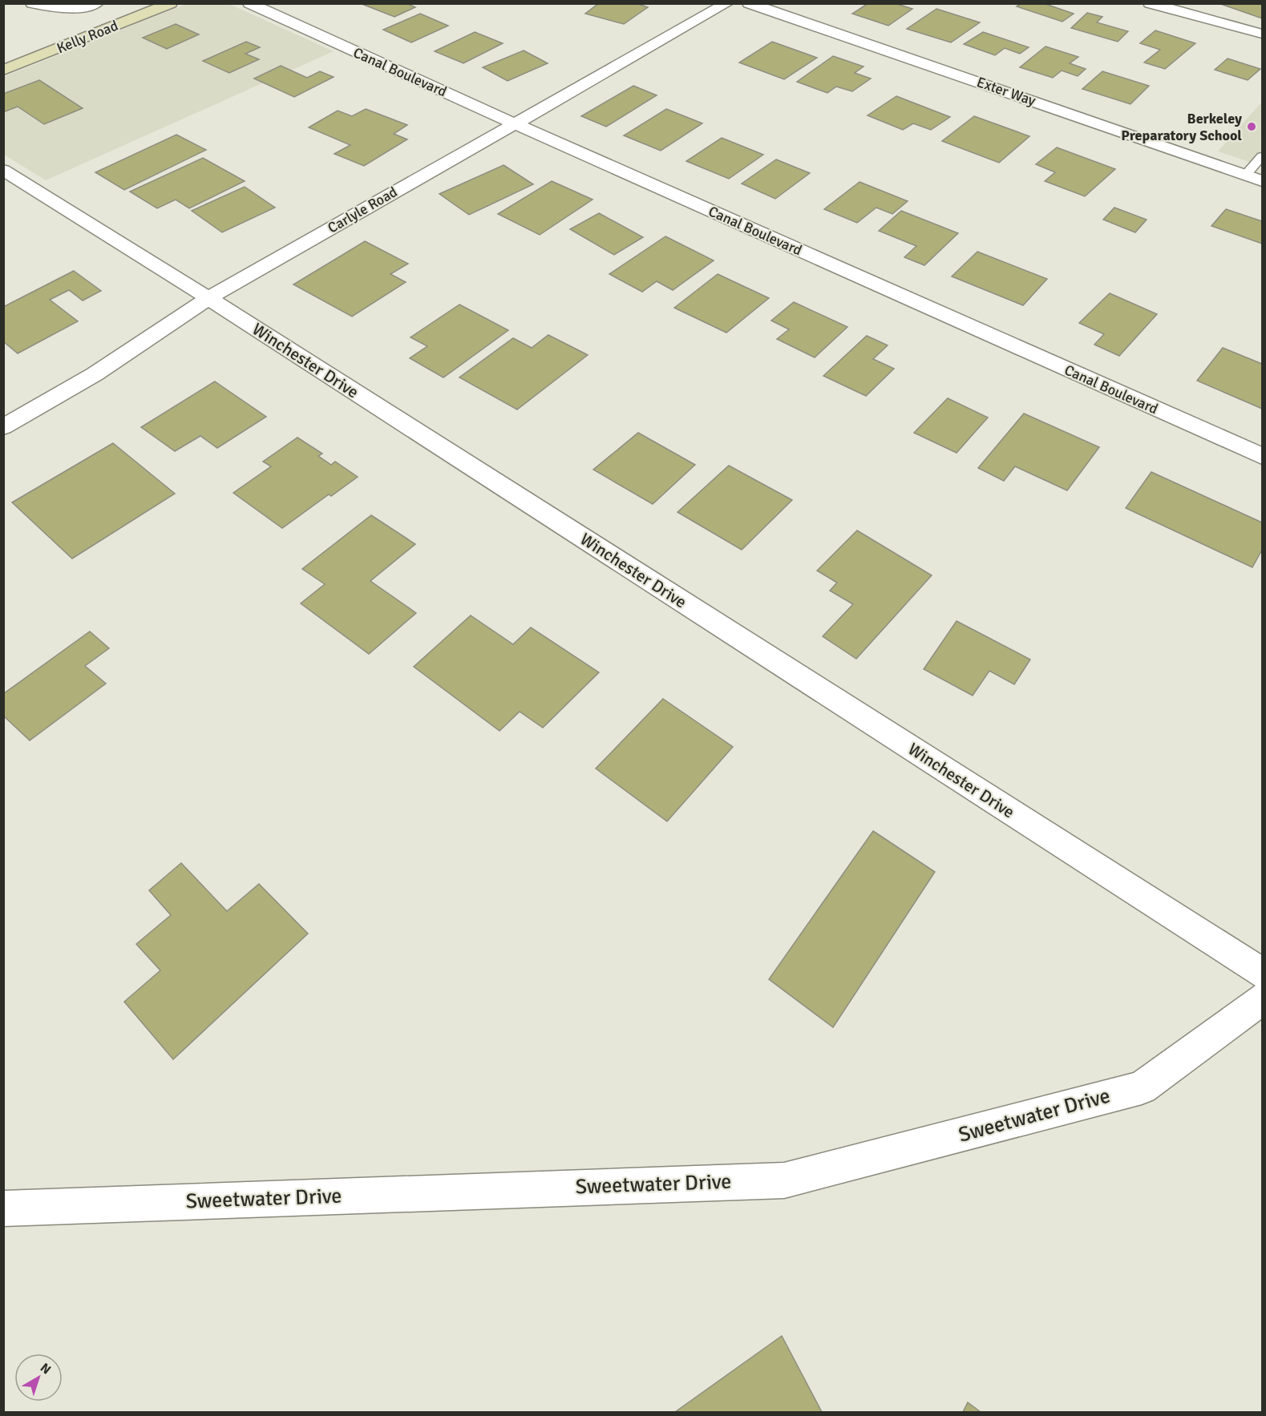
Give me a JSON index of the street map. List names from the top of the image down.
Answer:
{
  "streets": {
    "street": [
      "Kelly Road",
      "Canal Boulevard",
      "Exter Way",
      "Carlyle Road",
      "Winchester Drive",
      "Sweetwater Drive"
    ]
  },
  "crossings": [
    ["Canal Boulevard", "Carlyle Road"],
    ["Carlyle Road", "Winchester Drive"]
  ],
  "places": ["Berkeley Preparatory School"],
  "north": "top right"
}
